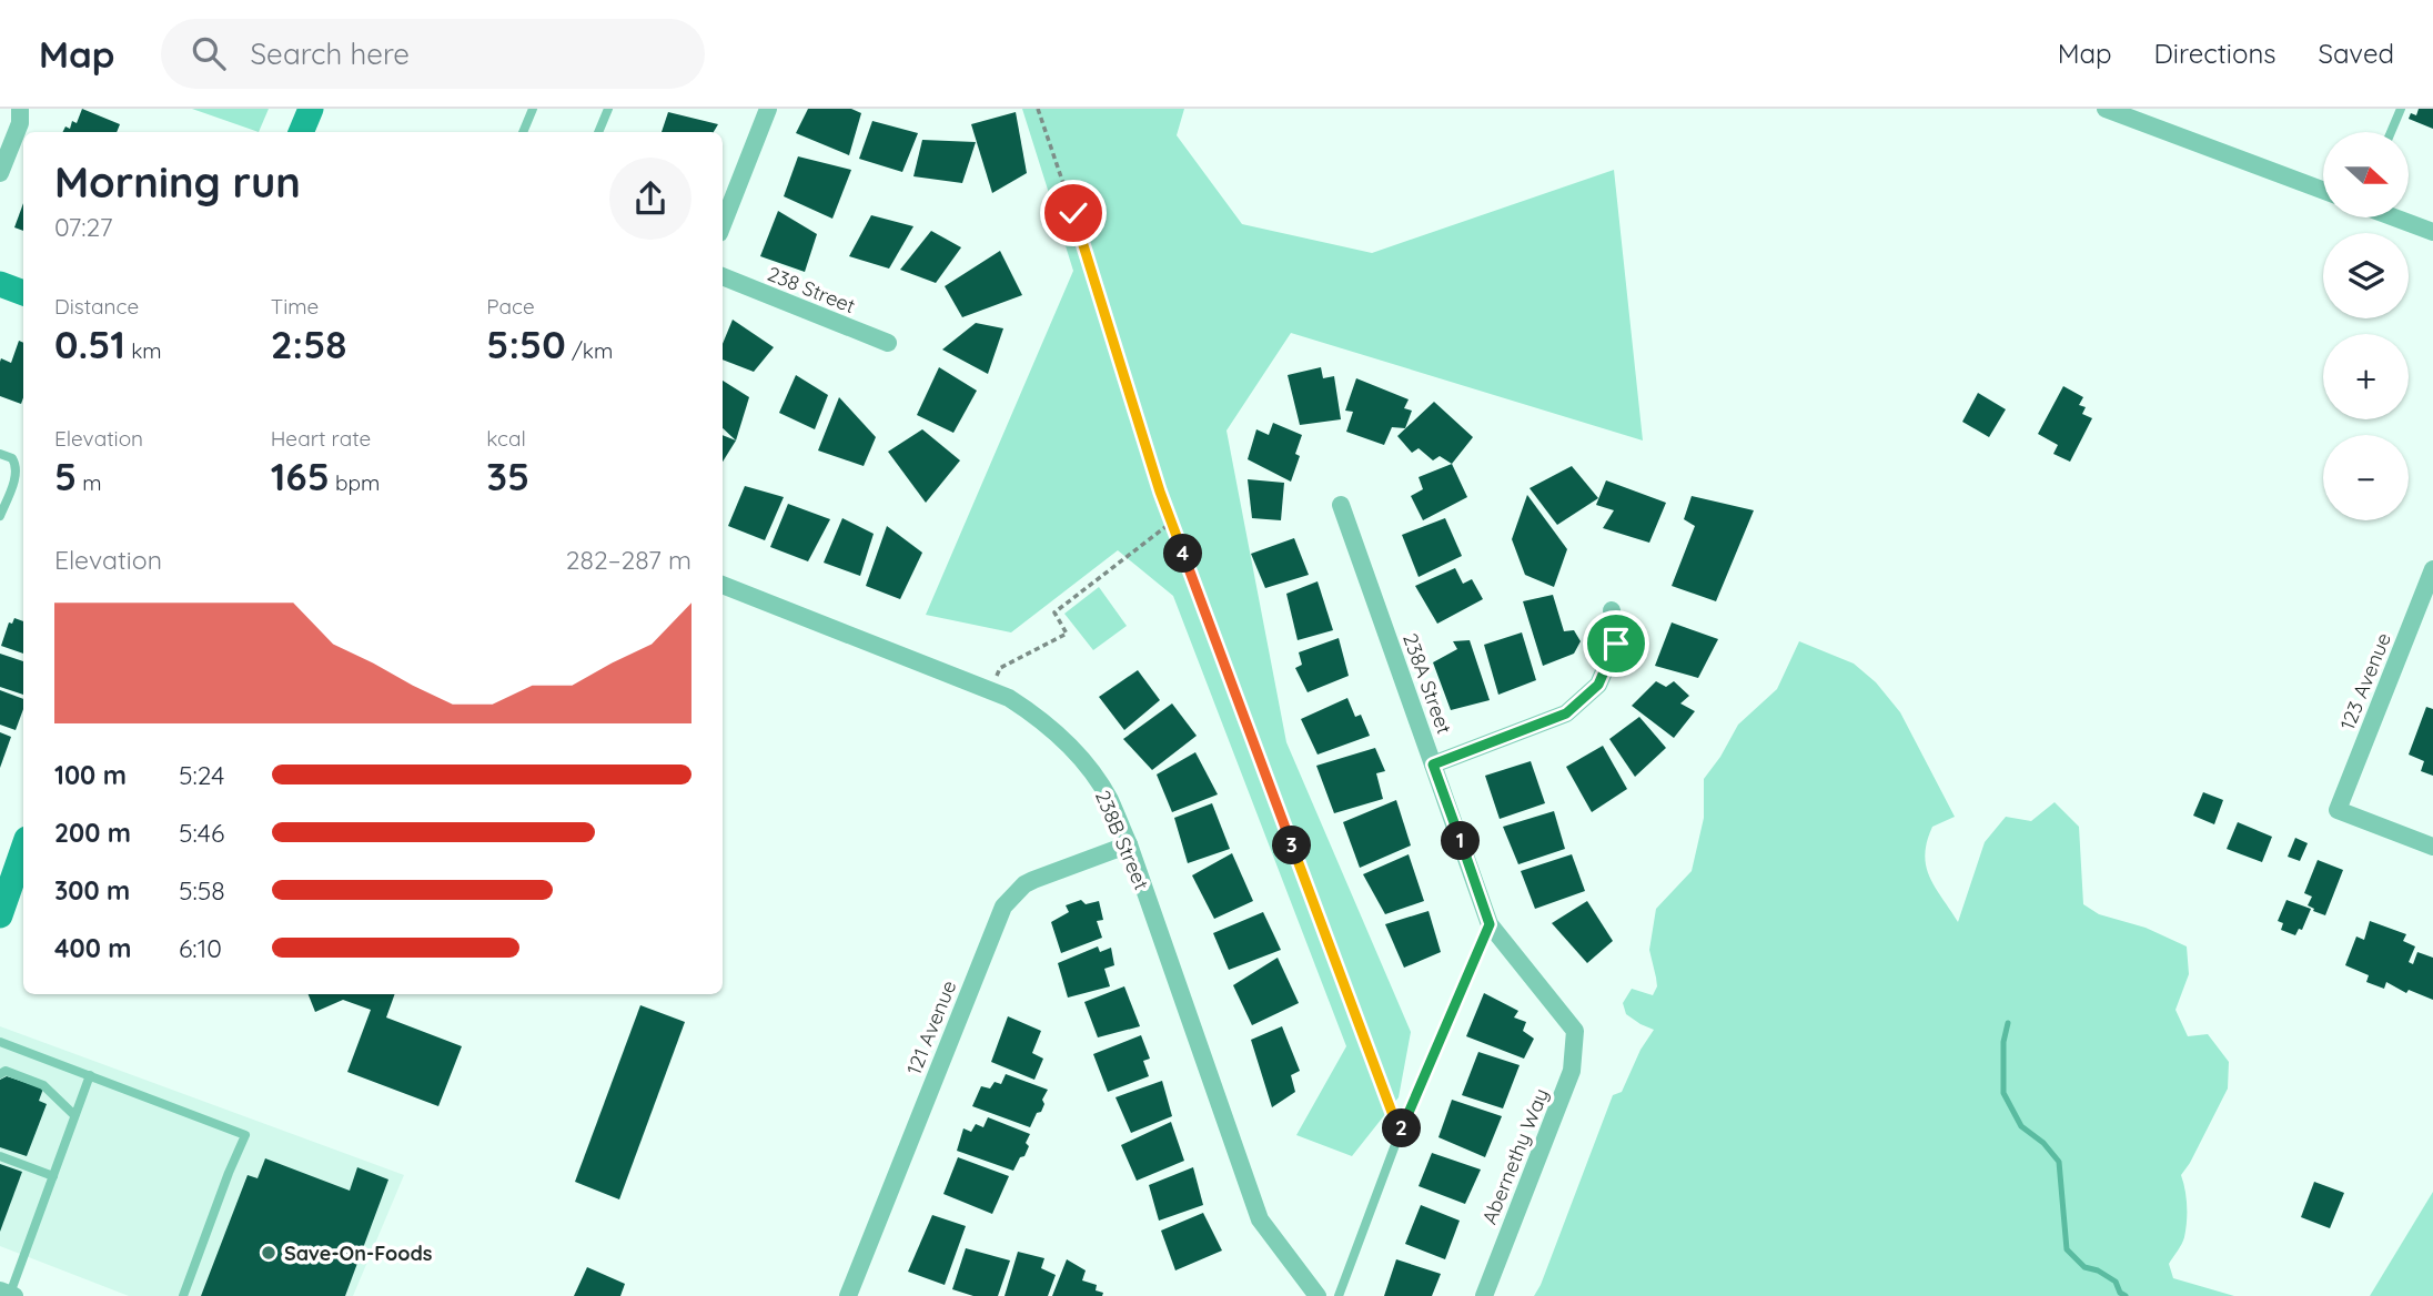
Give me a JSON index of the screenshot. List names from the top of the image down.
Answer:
{
  "streets": {
    "street": [
      "238 Street",
      "123 Avenue",
      "238A Street",
      "238B Street",
      "121 Avenue",
      "Abernethy Way"
    ]
  },
  "crossings": [
    ["238A Street", "Abernethy Way"],
    ["238B Street", "121 Avenue"]
  ],
  "places": ["Save-On-Foods"],
  "north": "right",
  "page": {
    "header": "Map",
    "search": "Search here",
    "nav": ["Map", "Directions", "Saved"],
    "map_buttons": ["+", "−"],
    "heading": ["Morning run", "07:27"],
    "stats": [
      ["Distance", "0.51 km"],
      ["Time", "2:58"],
      ["Pace", "5:50 /km"],
      ["Elevation", "5 m"],
      ["Heart rate", "165 bpm"],
      ["kcal", "35"]
    ],
    "chart": ["Elevation", "282–287 m"],
    "pins": [
      "4",
      "1",
      "3",
      "2"
    ],
    "list": [
      {
        "name": "100 m",
        "note": "5:24"
      },
      {
        "name": "200 m",
        "note": "5:46"
      },
      {
        "name": "300 m",
        "note": "5:58"
      },
      {
        "name": "400 m",
        "note": "6:10"
      }
    ]
  }
}
